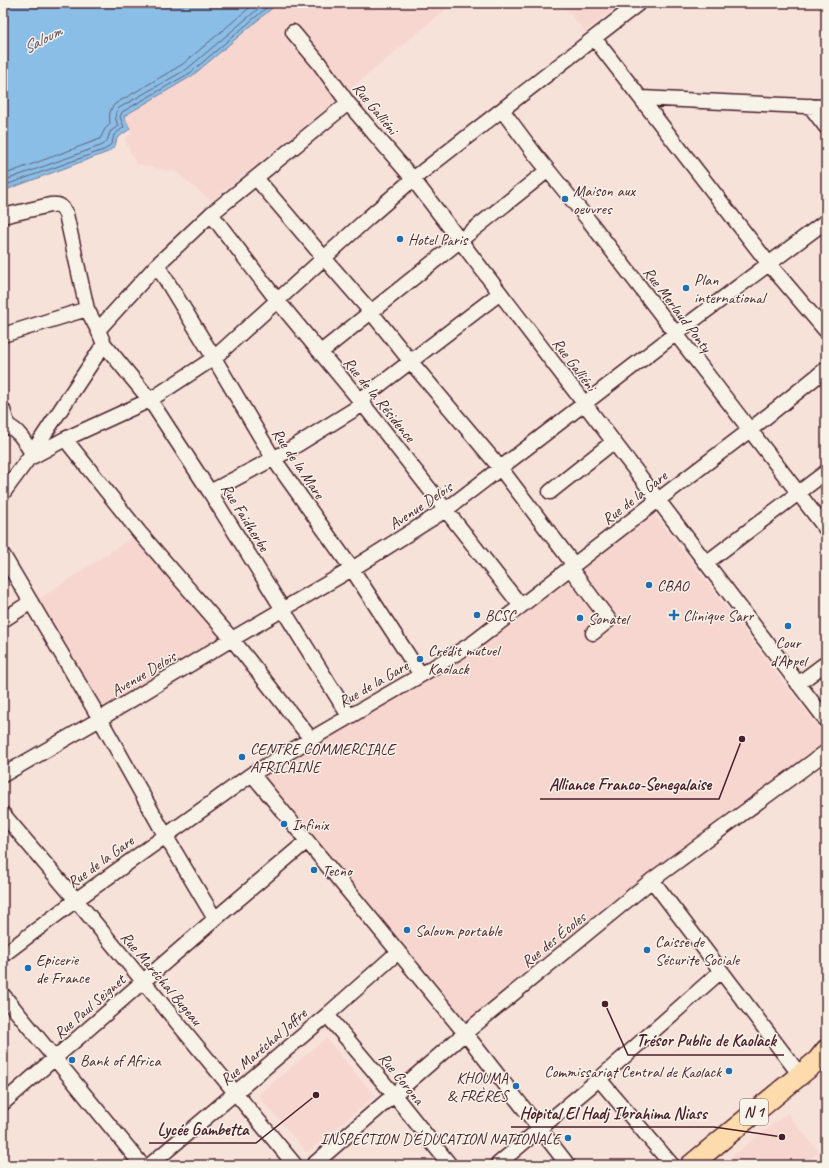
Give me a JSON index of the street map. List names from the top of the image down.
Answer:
{
  "streets": {
    "highway": ["N 1"],
    "street": [
      "Rue Galliéni",
      "Rue Merlaud Ponty",
      "Rue de la Résidence",
      "Rue de la Mare",
      "Rue de la Gare",
      "Avenue Delois",
      "Rue Faidherbe",
      "Rue des Écoles",
      "Rue Maréchal Bugeau",
      "Rue Paul Seignet",
      "Rue Maréchal Joffre",
      "Rue Corona"
    ]
  },
  "crossings": [
    ["Rue Galliéni", "Rue de la Gare"],
    ["Rue Galliéni", "Avenue Delois"],
    ["Rue Merlaud Ponty", "Rue de la Gare"],
    ["Rue Merlaud Ponty", "Avenue Delois"],
    ["Rue de la Résidence", "Rue de la Gare"],
    ["Rue de la Résidence", "Avenue Delois"],
    ["Rue de la Mare", "Rue de la Gare"],
    ["Rue de la Mare", "Avenue Delois"],
    ["Rue de la Gare", "Rue Faidherbe"],
    ["Rue de la Gare", "Rue Maréchal Bugeau"],
    ["Avenue Delois", "Rue Faidherbe"],
    ["Rue des Écoles", "Rue Corona"],
    ["Rue Maréchal Bugeau", "Rue Paul Seignet"],
    ["Rue Maréchal Bugeau", "Rue Maréchal Joffre"],
    ["Rue Maréchal Joffre", "Rue Corona"]
  ],
  "water": ["Saloum"],
  "places": {
    "other": [
      "Maison aux oeuvres",
      "Hotel Paris",
      "Plan international",
      "CBAO",
      "BCSC",
      "Sonatel",
      "Cour d'Appel",
      "Crédit mutuel Kaolack",
      "Alliance Franco-Senegalaise",
      "CENTRE COMMERCIALE AFRICAINE",
      "Infinix",
      "Tecno",
      "Saloum portable",
      "Caisse de Sécurite Sociale",
      "Epicerie de France",
      "Trésor Public de Kaolack",
      "Bank of Africa",
      "Commissariat Central de Kaolack",
      "KHOUMA & FRÈRES",
      "Lycée Gambetta",
      "Hopital El Hadj Ibrahima Niass",
      "INSPECTION D'ÉDUCATION NATIONALE"
    ],
    "health": ["Clinique Sarr"]
  }
}
